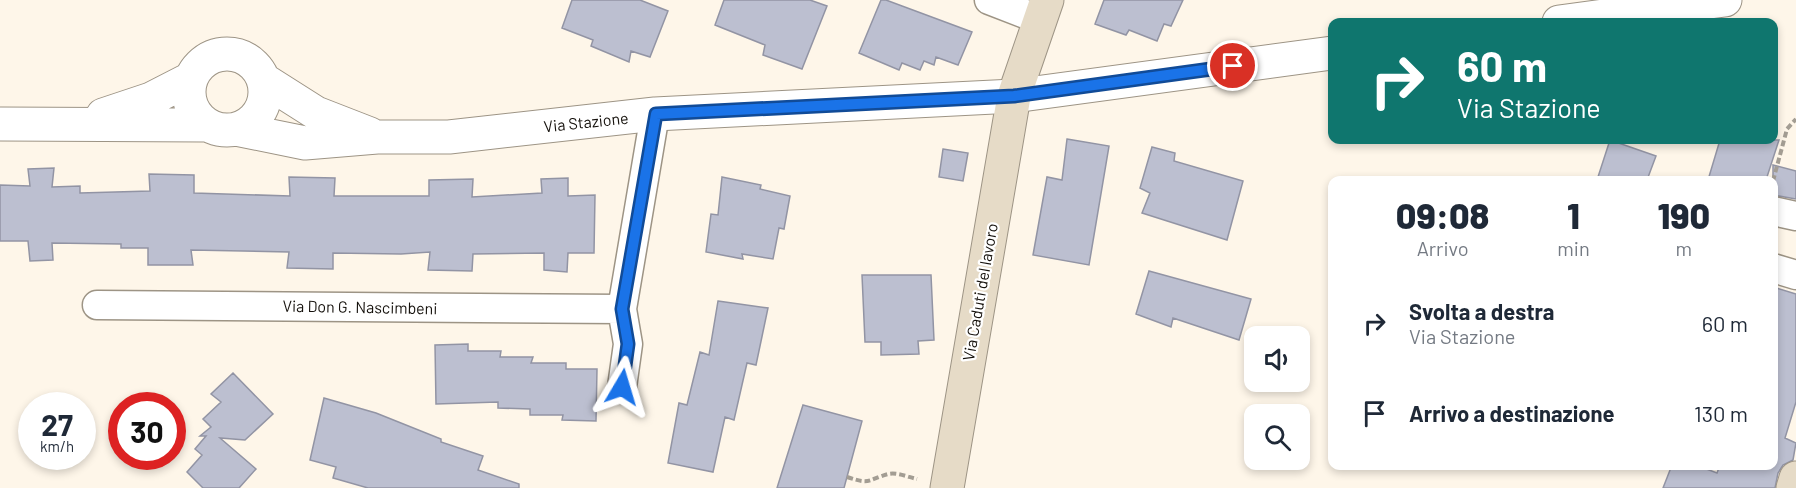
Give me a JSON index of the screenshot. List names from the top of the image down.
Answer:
{
  "streets": {
    "main road": ["Via Caduti del lavoro"],
    "street": ["Via Stazione", "Via Don G. Nascimbeni"]
  },
  "crossings": [
    ["Via Stazione", "Via Caduti del lavoro"]
  ],
  "page": {
    "turn": ["60 m", "Via Stazione"],
    "eta": [
      "09:08",
      "Arrivo",
      "1",
      "min",
      "190",
      "m"
    ],
    "list": [
      {
        "name": "Svolta a destra",
        "note": "Via Stazione",
        "value": "60 m"
      },
      {
        "name": "Arrivo a destinazione",
        "value": "130 m"
      }
    ],
    "speed": "27 km/h",
    "limit": "30"
  }
}
